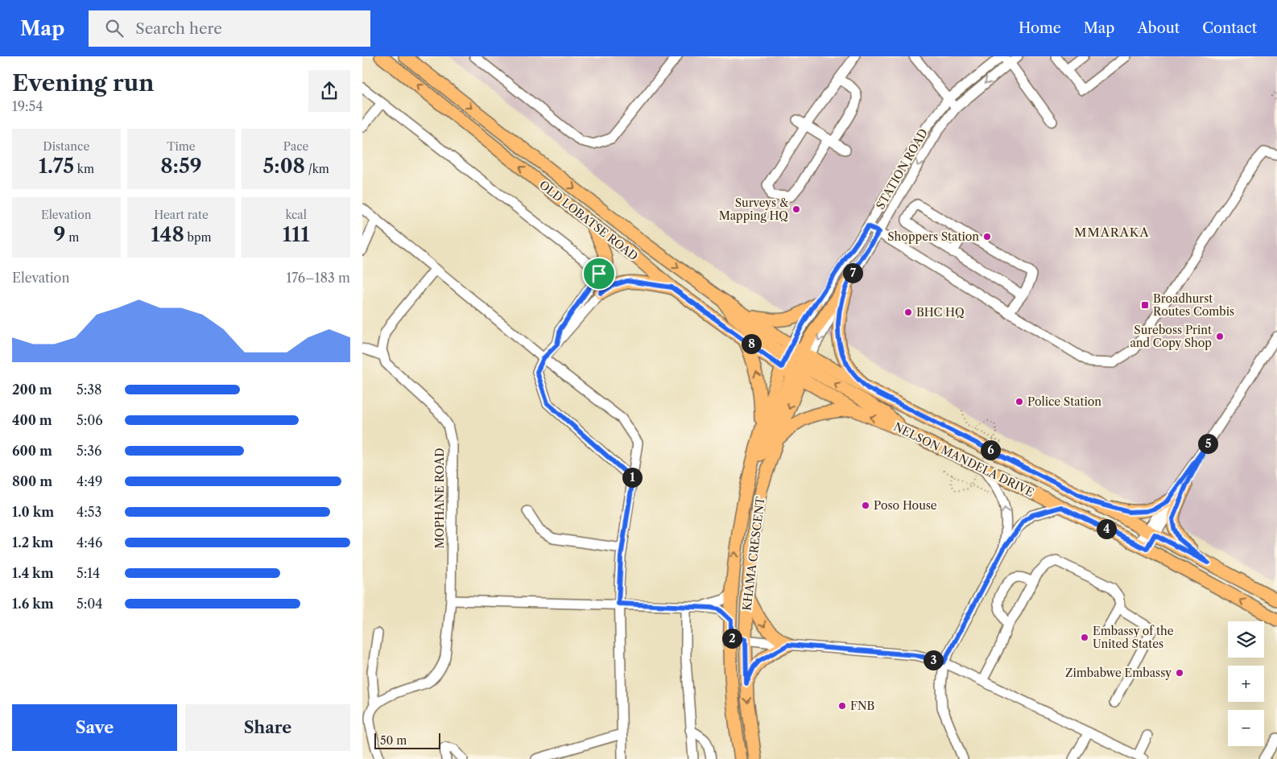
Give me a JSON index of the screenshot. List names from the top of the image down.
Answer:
{
  "streets": {
    "main road": ["OLD LOBATSE ROAD", "NELSON MANDELA DRIVE", "KHAMA CRESCENT"],
    "street": ["STATION ROAD", "MOPHANE ROAD"]
  },
  "crossings": [
    ["STATION ROAD", "OLD LOBATSE ROAD"],
    ["OLD LOBATSE ROAD", "NELSON MANDELA DRIVE"],
    ["OLD LOBATSE ROAD", "KHAMA CRESCENT"],
    ["NELSON MANDELA DRIVE", "KHAMA CRESCENT"]
  ],
  "districts": ["MMARAKA"],
  "places": {
    "other": [
      "Surveys & Mapping HQ",
      "Shoppers Station",
      "BHC HQ",
      "Sureboss Print and Copy Shop",
      "Police Station",
      "Poso House",
      "Embassy of the United States",
      "Zimbabwe Embassy",
      "FNB"
    ],
    "transit": ["Broadhurst Routes Combis"]
  },
  "scale_bar": "50 m",
  "page": {
    "header": "Map",
    "search": "Search here",
    "nav": [
      "Home",
      "Map",
      "About",
      "Contact"
    ],
    "heading": ["Evening run", "19:54"],
    "stats": [
      ["Distance", "1.75 km"],
      ["Time", "8:59"],
      ["Pace", "5:08 /km"],
      ["Elevation", "9 m"],
      ["Heart rate", "148 bpm"],
      ["kcal", "111"]
    ],
    "chart": ["Elevation", "176–183 m"],
    "pins": [
      "7",
      "8",
      "5",
      "6",
      "1",
      "4",
      "2",
      "3"
    ],
    "list": [
      {
        "name": "200 m",
        "note": "5:38"
      },
      {
        "name": "400 m",
        "note": "5:06"
      },
      {
        "name": "600 m",
        "note": "5:36"
      },
      {
        "name": "800 m",
        "note": "4:49"
      },
      {
        "name": "1.0 km",
        "note": "4:53"
      },
      {
        "name": "1.2 km",
        "note": "4:46"
      },
      {
        "name": "1.4 km",
        "note": "5:14"
      },
      {
        "name": "1.6 km",
        "note": "5:04"
      }
    ],
    "map_buttons": ["+", "−"],
    "buttons": ["Save", "Share"],
    "scale": "50 m"
  }
}
